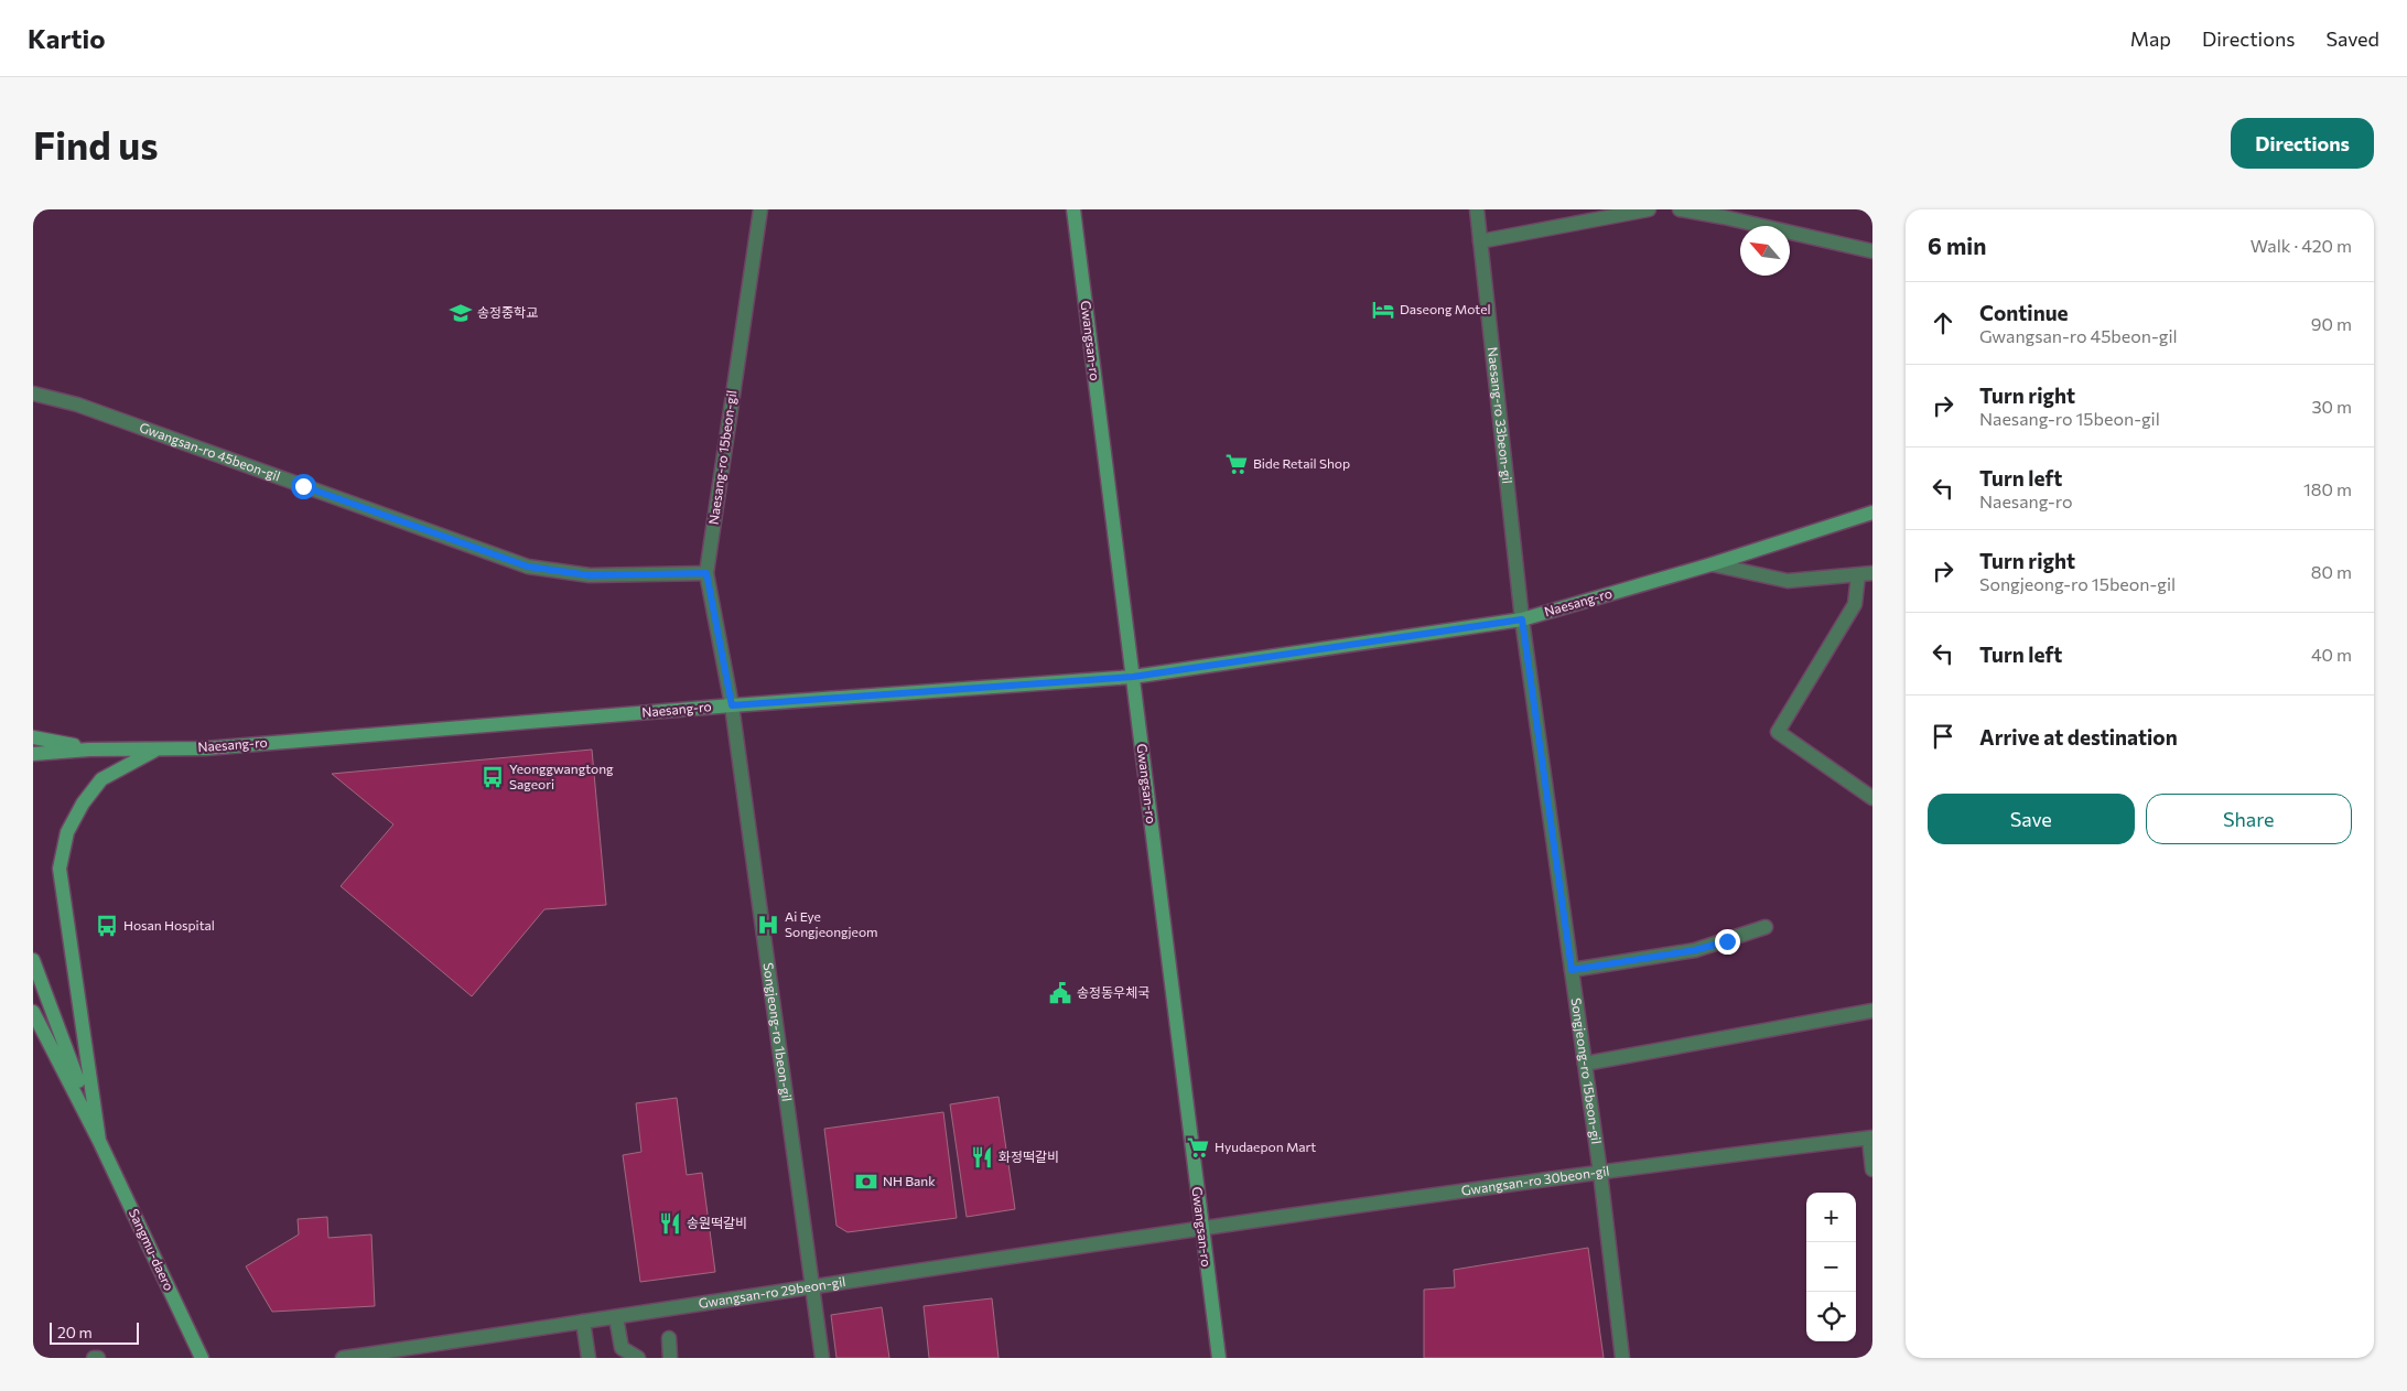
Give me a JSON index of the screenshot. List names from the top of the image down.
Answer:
{
  "streets": {
    "main road": ["Gwangsan-ro", "Naesang-ro", "Sangmu-daero"],
    "street": [
      "Naesang-ro 33beon-gil",
      "Gwangsan-ro 45beon-gil",
      "Naesang-ro 15beon-gil",
      "Songjeong-ro 1beon-gil",
      "Songjeong-ro 15beon-gil",
      "Gwangsan-ro 30beon-gil",
      "Gwangsan-ro 29beon-gil"
    ]
  },
  "crossings": [
    ["Gwangsan-ro", "Naesang-ro"],
    ["Gwangsan-ro", "Gwangsan-ro 30beon-gil"],
    ["Gwangsan-ro", "Gwangsan-ro 29beon-gil"],
    ["Naesang-ro 33beon-gil", "Naesang-ro"],
    ["Naesang-ro 33beon-gil", "Songjeong-ro 15beon-gil"],
    ["Gwangsan-ro 45beon-gil", "Naesang-ro 15beon-gil"],
    ["Naesang-ro 15beon-gil", "Naesang-ro"],
    ["Naesang-ro 15beon-gil", "Songjeong-ro 1beon-gil"],
    ["Naesang-ro", "Songjeong-ro 1beon-gil"],
    ["Naesang-ro", "Songjeong-ro 15beon-gil"],
    ["Songjeong-ro 1beon-gil", "Gwangsan-ro 29beon-gil"],
    ["Songjeong-ro 15beon-gil", "Gwangsan-ro 30beon-gil"],
    ["Gwangsan-ro 30beon-gil", "Gwangsan-ro 29beon-gil"]
  ],
  "places": {
    "hotel": ["Daseong Motel"],
    "school or university": ["송정중학교"],
    "supermarket": ["Bide Retail Shop", "Hyudaepon Mart"],
    "bus stop": ["Yeonggwangtong Sageori", "Hosan Hospital"],
    "hospital": ["Ai Eye Songjeongjeom"],
    "public building": ["송정동우체국"],
    "restaurant": ["화정떡갈비", "송원떡갈비"],
    "bank": ["NH Bank"]
  },
  "scale_bar": "20 m",
  "north": "top left",
  "page": {
    "header": "Kartio",
    "nav": ["Map", "Directions", "Saved"],
    "buttons": [
      "Directions",
      ["Save", "Share"]
    ],
    "title": "Find us",
    "heading": ["6 min", "Walk · 420 m"],
    "list": [
      ["Continue", "Gwangsan-ro 45beon-gil", "90 m"],
      ["Turn right", "Naesang-ro 15beon-gil", "30 m"],
      ["Turn left", "Naesang-ro", "180 m"],
      ["Turn right", "Songjeong-ro 15beon-gil", "80 m"],
      ["Turn left", "40 m"],
      "Arrive at destination"
    ],
    "map_buttons": ["+", "−"],
    "scale": "20 m"
  }
}
